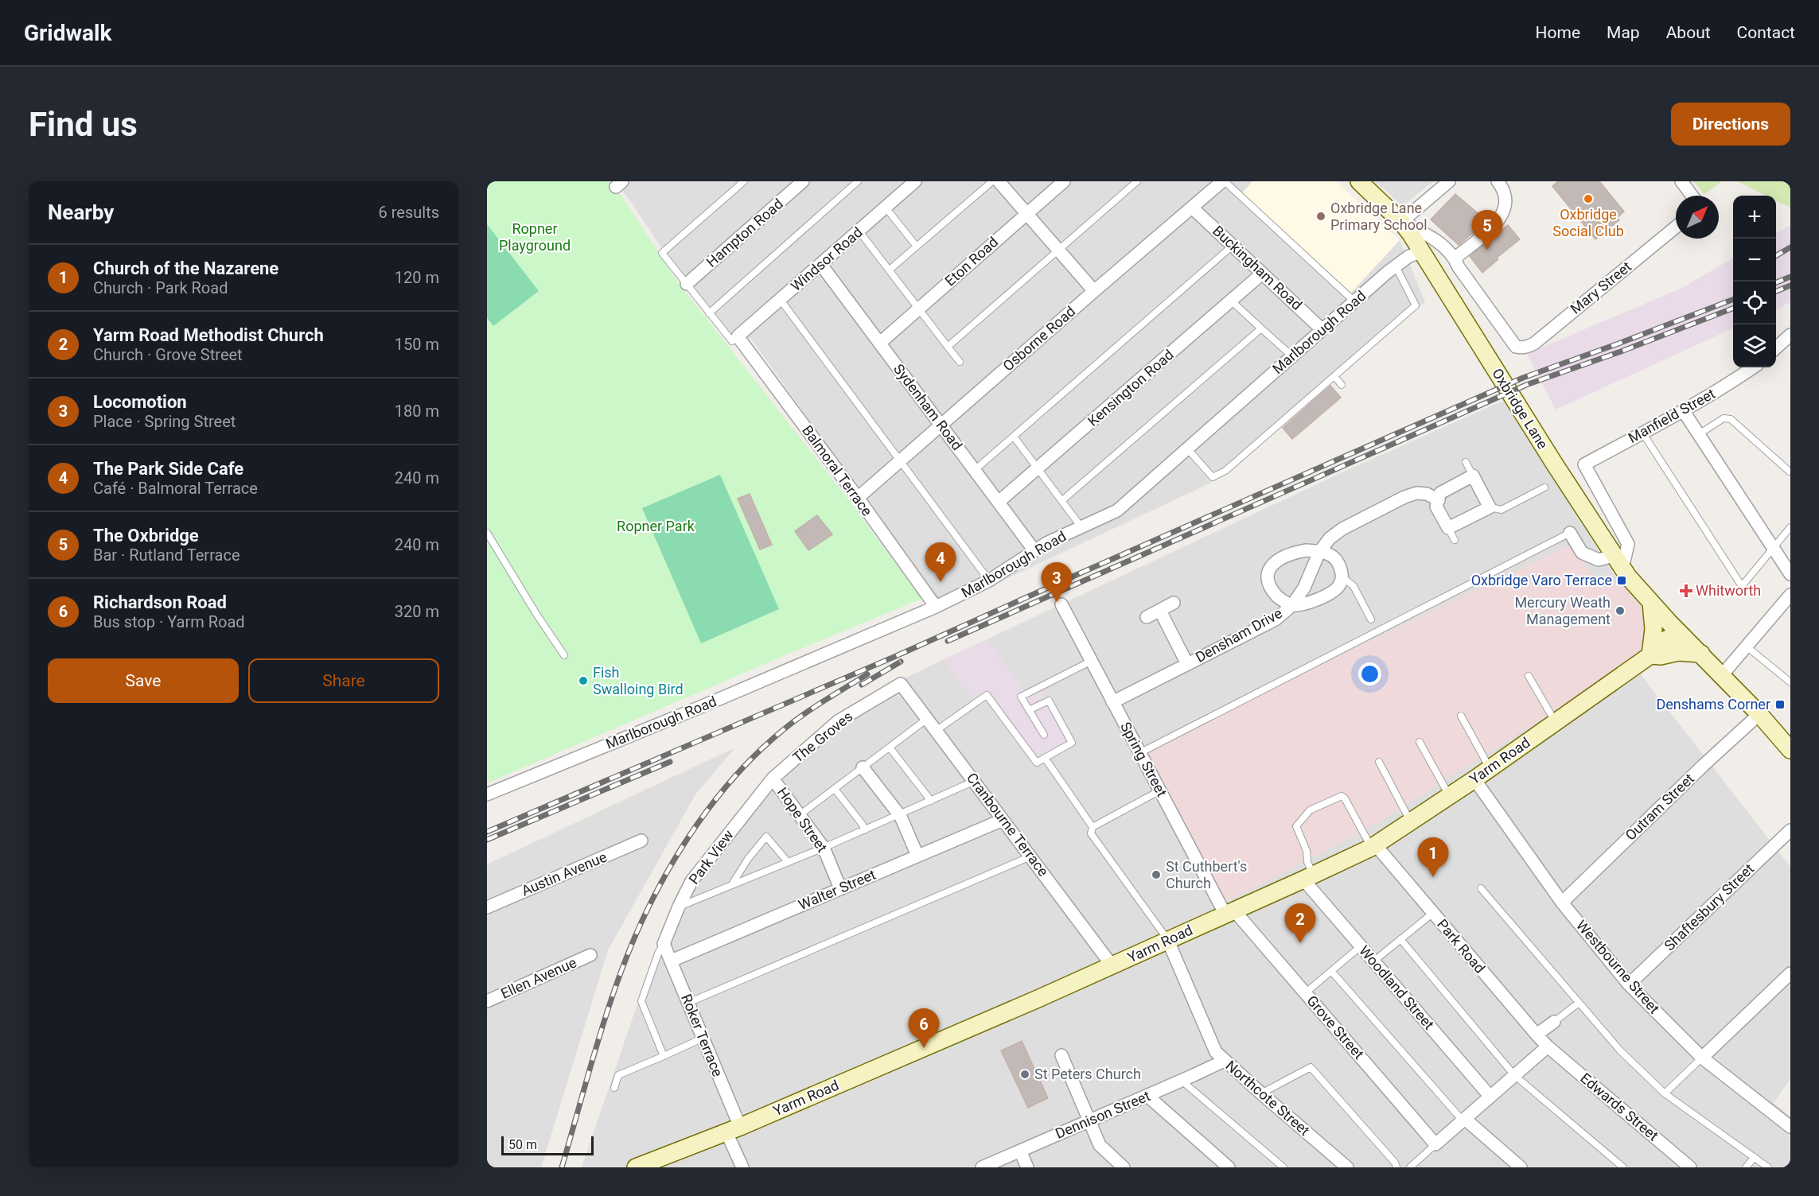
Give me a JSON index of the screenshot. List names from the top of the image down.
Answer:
{
  "streets": {
    "street": [
      "Hampton Road",
      "Windsor Road",
      "Eton Road",
      "Buckingham Road",
      "Mary Street",
      "Marlborough Road",
      "Osborne Road",
      "Kensington Road",
      "Sydenham Road",
      "Oxbridge Lane",
      "Manfield Street",
      "Balmoral Terrace",
      "Densham Drive",
      "The Groves",
      "Spring Street",
      "Yarm Road",
      "Outram Street",
      "Hope Street",
      "Cranbourne Terrace",
      "Park View",
      "Austin Avenue",
      "Walter Street",
      "Shaftesbury Street",
      "Park Road",
      "Westbourne Street",
      "Ellen Avenue",
      "Woodland Street",
      "Grove Street",
      "Roker Terrace",
      "Northcote Street",
      "Edwards Street",
      "Dennison Street"
    ]
  },
  "crossings": [
    ["Windsor Road", "Sydenham Road"],
    ["Windsor Road", "Balmoral Terrace"],
    ["Eton Road", "Sydenham Road"],
    ["Buckingham Road", "Marlborough Road"],
    ["Buckingham Road", "Osborne Road"],
    ["Buckingham Road", "Kensington Road"],
    ["Marlborough Road", "Sydenham Road"],
    ["Marlborough Road", "Oxbridge Lane"],
    ["Marlborough Road", "Balmoral Terrace"],
    ["Osborne Road", "Sydenham Road"],
    ["Osborne Road", "Balmoral Terrace"],
    ["Kensington Road", "Sydenham Road"],
    ["Oxbridge Lane", "Manfield Street"],
    ["Oxbridge Lane", "Yarm Road"],
    ["Oxbridge Lane", "Outram Street"],
    ["Densham Drive", "Spring Street"],
    ["The Groves", "Hope Street"],
    ["The Groves", "Cranbourne Terrace"],
    ["The Groves", "Park View"],
    ["Spring Street", "Yarm Road"],
    ["Spring Street", "Grove Street"],
    ["Yarm Road", "Cranbourne Terrace"],
    ["Yarm Road", "Park Road"],
    ["Yarm Road", "Westbourne Street"],
    ["Yarm Road", "Woodland Street"],
    ["Yarm Road", "Grove Street"],
    ["Yarm Road", "Roker Terrace"],
    ["Yarm Road", "Northcote Street"],
    ["Outram Street", "Westbourne Street"],
    ["Hope Street", "Park View"],
    ["Hope Street", "Walter Street"],
    ["Cranbourne Terrace", "Walter Street"],
    ["Park View", "Roker Terrace"],
    ["Walter Street", "Roker Terrace"],
    ["Shaftesbury Street", "Westbourne Street"],
    ["Park Road", "Edwards Street"],
    ["Northcote Street", "Dennison Street"]
  ],
  "parks": ["Ropner Playground", "Ropner Park"],
  "places": {
    "other": [
      "Oxbridge Social Club",
      "Oxbridge Lane Primary School",
      "Mercury Weath Management",
      "Fish Swalloing Bird",
      "St Cuthbert's Church",
      "St Peters Church"
    ],
    "transit": ["Oxbridge Varo Terrace", "Denshams Corner"],
    "health": ["Whitworth"]
  },
  "scale_bar": "50 m",
  "north": "top right",
  "page": {
    "header": "Gridwalk",
    "nav": [
      "Home",
      "Map",
      "About",
      "Contact"
    ],
    "buttons": [
      "Directions",
      ["Save", "Share"]
    ],
    "title": "Find us",
    "heading": ["Nearby", "6 results"],
    "map_buttons": ["+", "−"],
    "pins": [
      "5",
      "4",
      "3",
      "1",
      "2",
      "6"
    ],
    "list": [
      {
        "mark": "1",
        "name": "Church of the Nazarene",
        "note": "Church · Park Road",
        "value": "120 m"
      },
      {
        "mark": "2",
        "name": "Yarm Road Methodist Church",
        "note": "Church · Grove Street",
        "value": "150 m"
      },
      {
        "mark": "3",
        "name": "Locomotion",
        "note": "Place · Spring Street",
        "value": "180 m"
      },
      {
        "mark": "4",
        "name": "The Park Side Cafe",
        "note": "Café · Balmoral Terrace",
        "value": "240 m"
      },
      {
        "mark": "5",
        "name": "The Oxbridge",
        "note": "Bar · Rutland Terrace",
        "value": "240 m"
      },
      {
        "mark": "6",
        "name": "Richardson Road",
        "note": "Bus stop · Yarm Road",
        "value": "320 m"
      }
    ],
    "scale": "50 m"
  }
}
